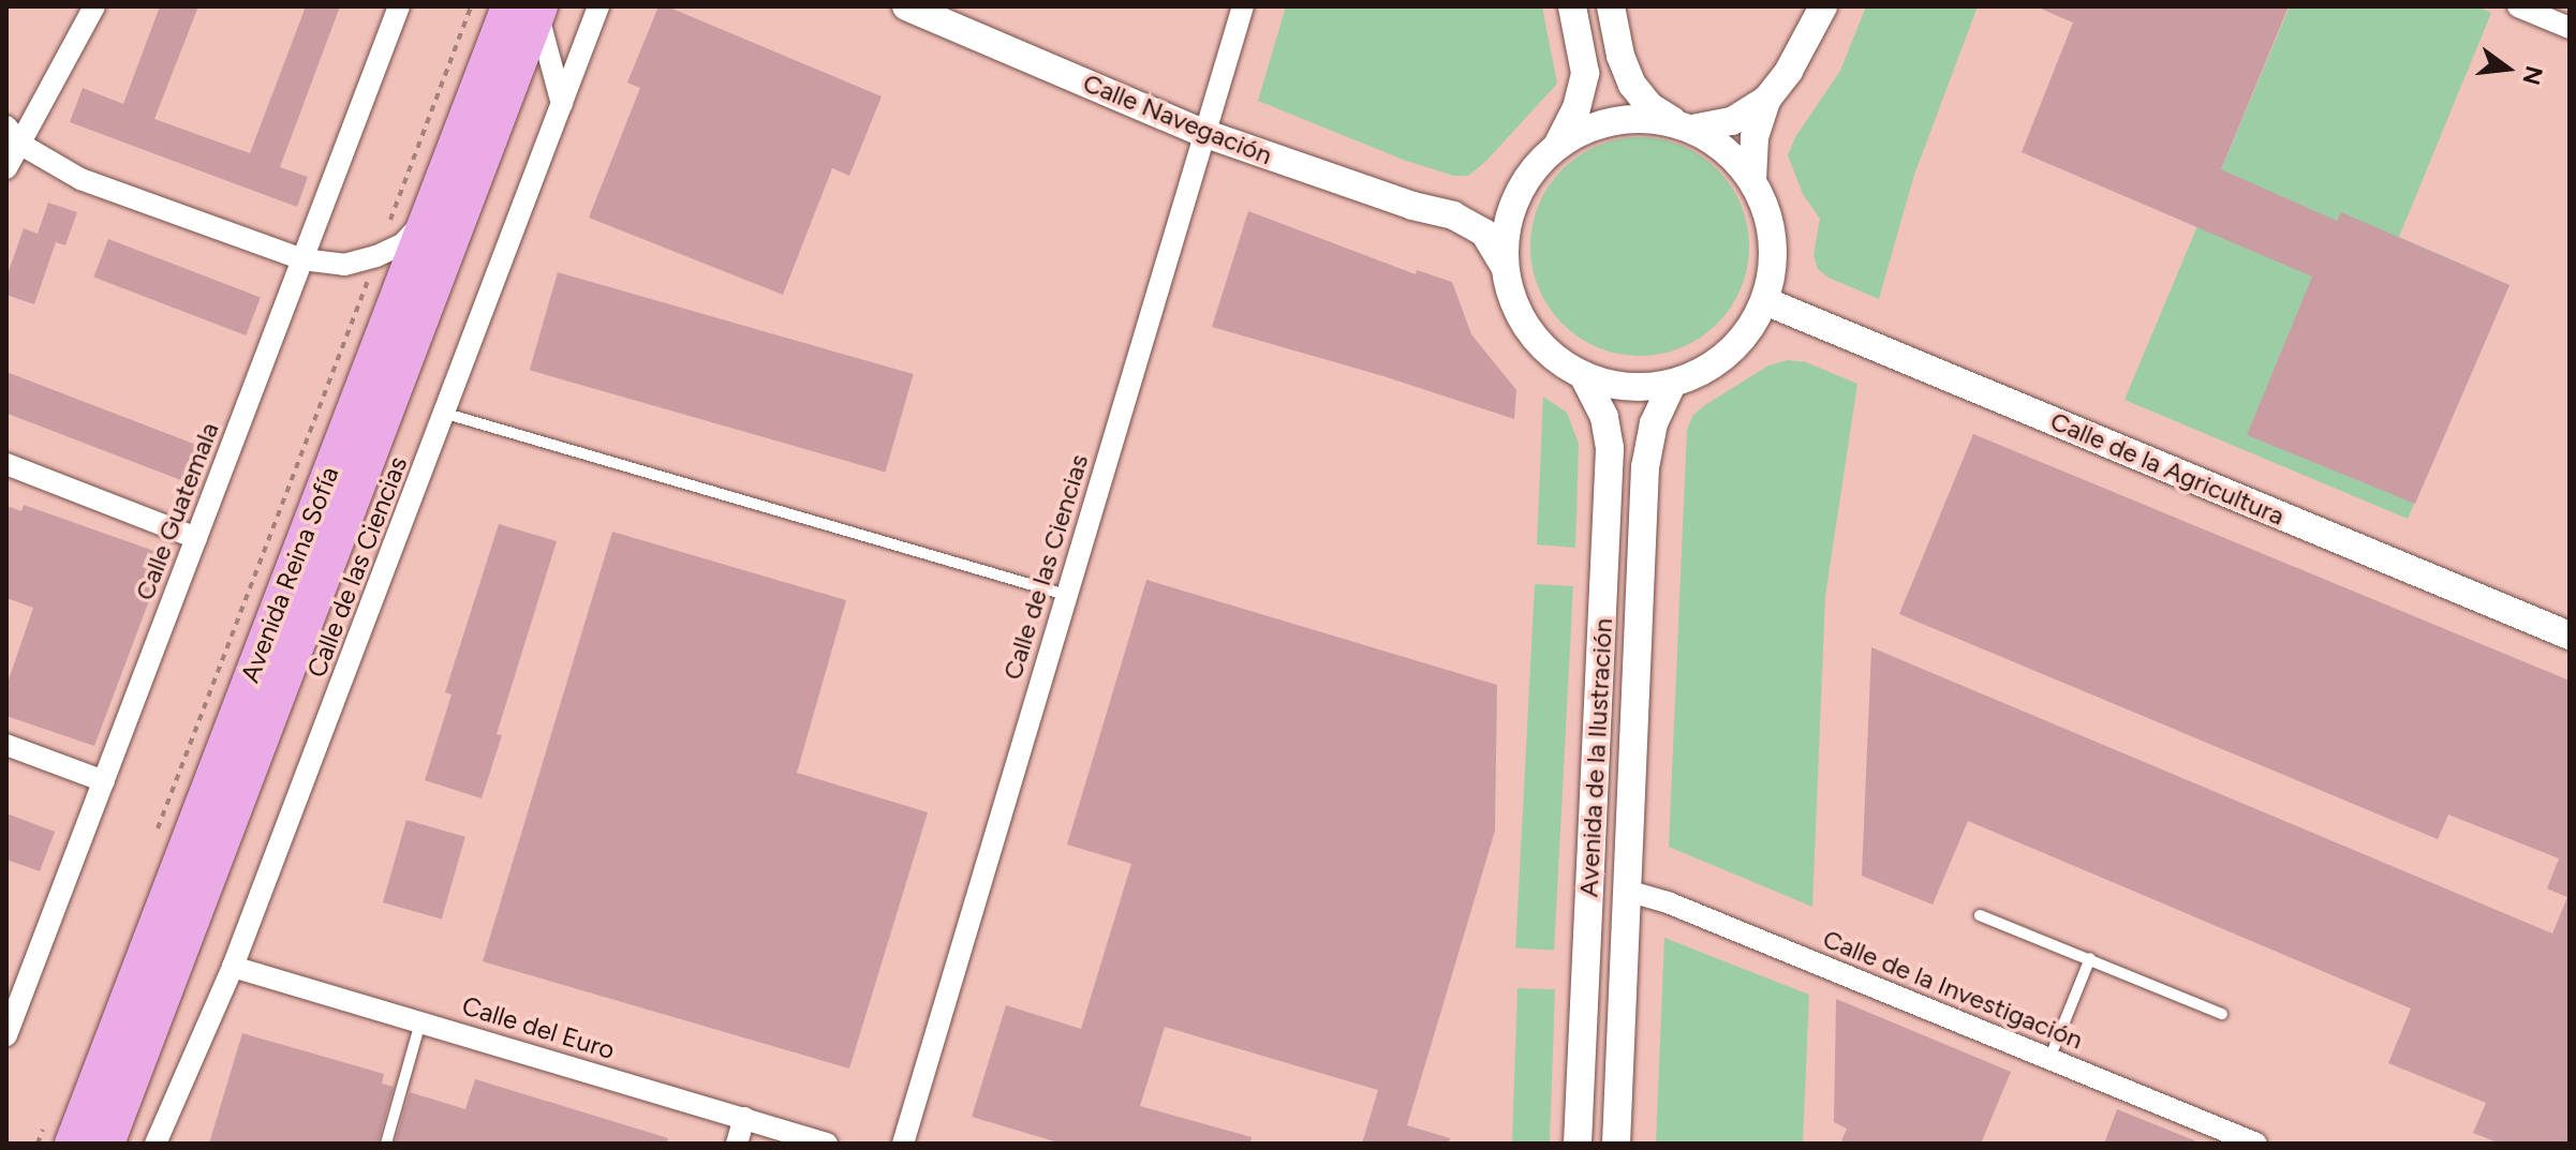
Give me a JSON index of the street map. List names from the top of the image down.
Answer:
{
  "streets": {
    "main road": ["Avenida Reina Sofía"],
    "street": [
      "Calle Navegación",
      "Calle de la Agricultura",
      "Calle Guatemala",
      "Calle de las Ciencias",
      "Avenida de la Ilustración",
      "Calle de la Investigación",
      "Calle del Euro"
    ]
  },
  "crossings": [
    ["Calle Navegación", "Calle de la Agricultura"],
    ["Calle Navegación", "Calle de las Ciencias"],
    ["Calle Navegación", "Avenida de la Ilustración"],
    ["Calle de la Agricultura", "Avenida de la Ilustración"],
    ["Calle de las Ciencias", "Calle del Euro"],
    ["Avenida de la Ilustración", "Calle de la Investigación"]
  ],
  "north": "right"
}
